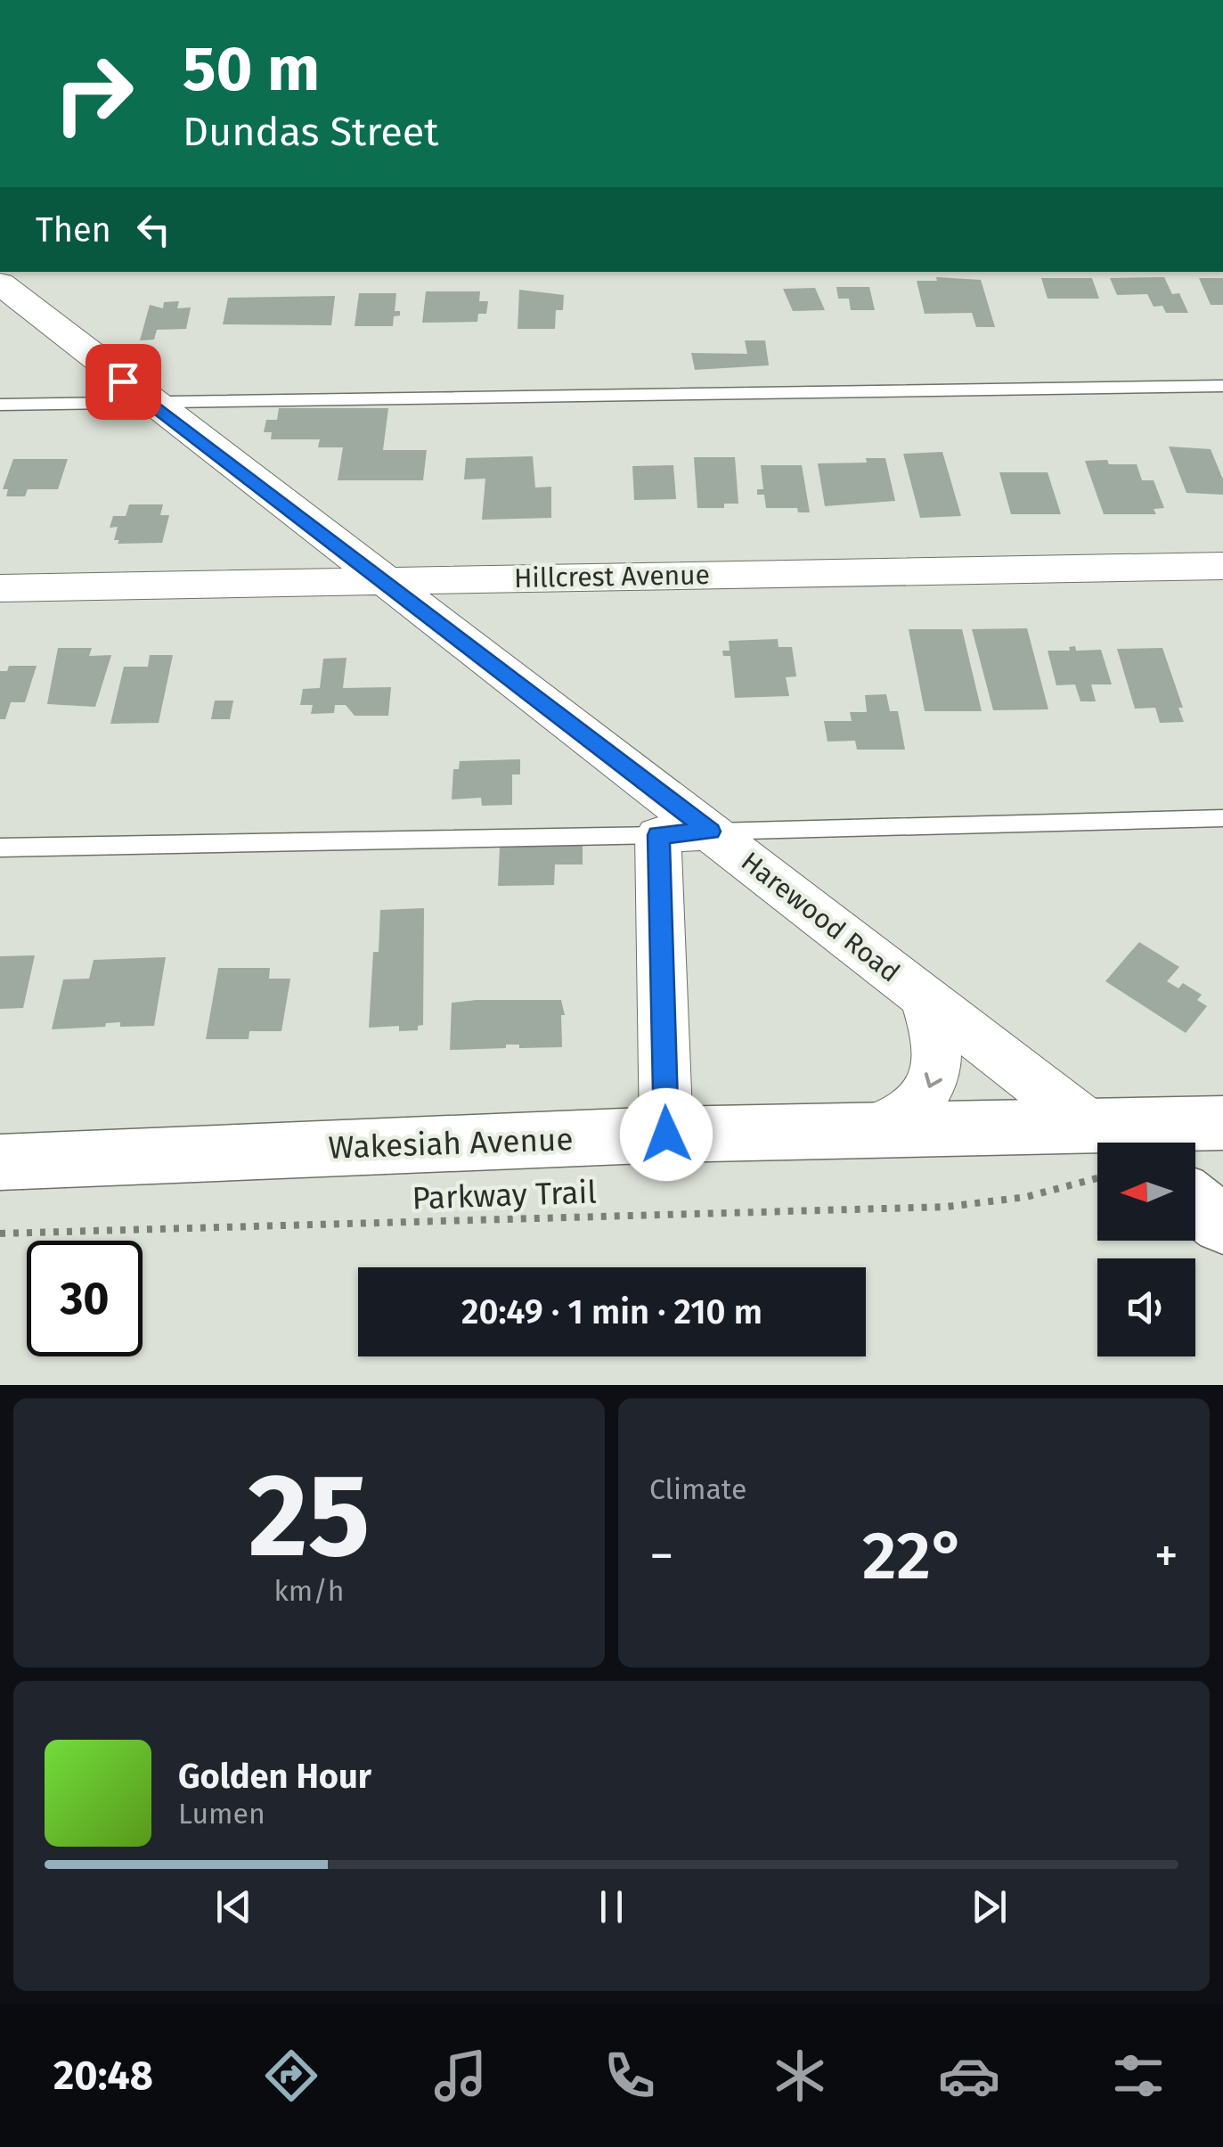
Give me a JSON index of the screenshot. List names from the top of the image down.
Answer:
{
  "streets": {
    "street": ["Hillcrest Avenue", "Harewood Road", "Wakesiah Avenue"],
    "path": ["Parkway Trail"]
  },
  "crossings": [
    ["Hillcrest Avenue", "Harewood Road"]
  ],
  "north": "left",
  "page": {
    "turn": ["50 m", "Dundas Street"],
    "then": "Then",
    "limit": "30",
    "trip": "20:49 · 1 min · 210 m",
    "tile": [
      ["25", "km/h"],
      "Climate"
    ],
    "heat": ["−", "22°", "+"],
    "song": ["Golden Hour", "Lumen"],
    "tabs": "20:48"
  }
}
